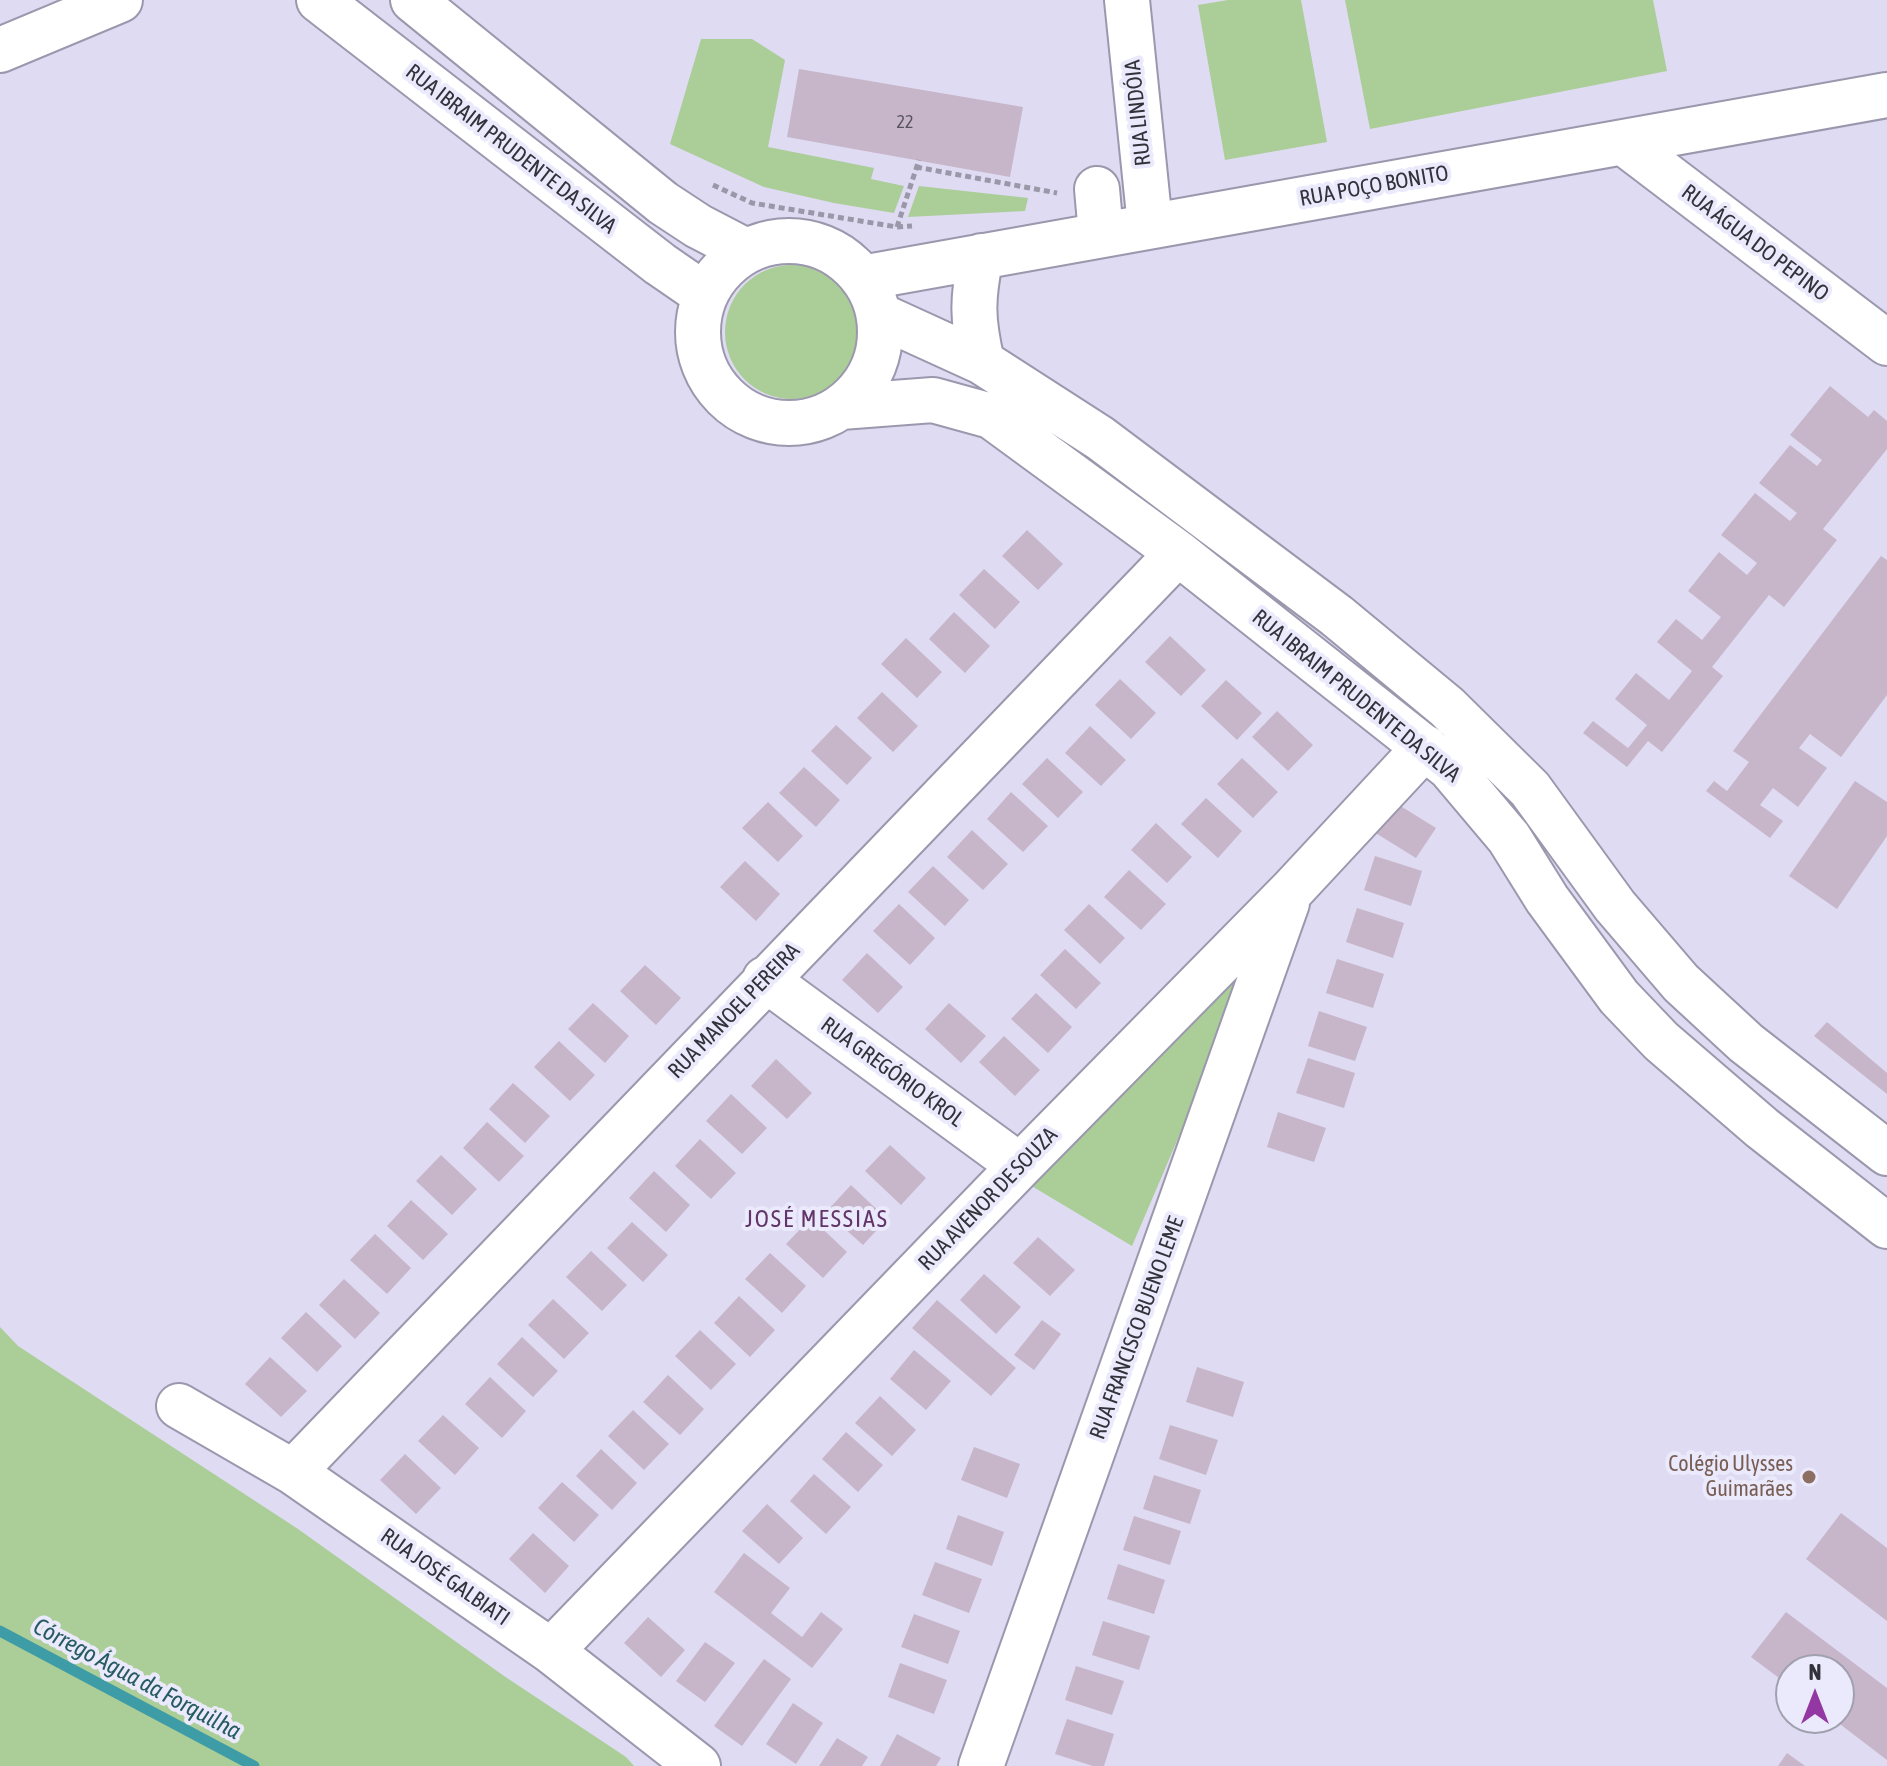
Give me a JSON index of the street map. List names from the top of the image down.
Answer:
{
  "streets": {
    "street": [
      "RUA LINDÓIA",
      "RUA IBRAIM PRUDENTE DA SILVA",
      "RUA POÇO BONITO",
      "RUA ÁGUA DO PEPINO",
      "RUA MANOEL PEREIRA",
      "RUA GREGÓRIO KROL",
      "RUA AVENOR DE SOUZA",
      "RUA FRANCISCO BUENO LEME",
      "RUA JOSÉ GALBIATI"
    ]
  },
  "crossings": [
    ["RUA LINDÓIA", "RUA POÇO BONITO"],
    ["RUA IBRAIM PRUDENTE DA SILVA", "RUA POÇO BONITO"],
    ["RUA IBRAIM PRUDENTE DA SILVA", "RUA MANOEL PEREIRA"],
    ["RUA IBRAIM PRUDENTE DA SILVA", "RUA AVENOR DE SOUZA"],
    ["RUA POÇO BONITO", "RUA ÁGUA DO PEPINO"],
    ["RUA MANOEL PEREIRA", "RUA GREGÓRIO KROL"],
    ["RUA MANOEL PEREIRA", "RUA JOSÉ GALBIATI"],
    ["RUA GREGÓRIO KROL", "RUA AVENOR DE SOUZA"],
    ["RUA AVENOR DE SOUZA", "RUA FRANCISCO BUENO LEME"],
    ["RUA AVENOR DE SOUZA", "RUA JOSÉ GALBIATI"]
  ],
  "districts": ["JOSÉ MESSIAS"],
  "water": ["Córrego Água da Forquilha"],
  "places": ["Colégio Ulysses Guimarães"],
  "house_numbers": ["22"],
  "north": "top"
}
